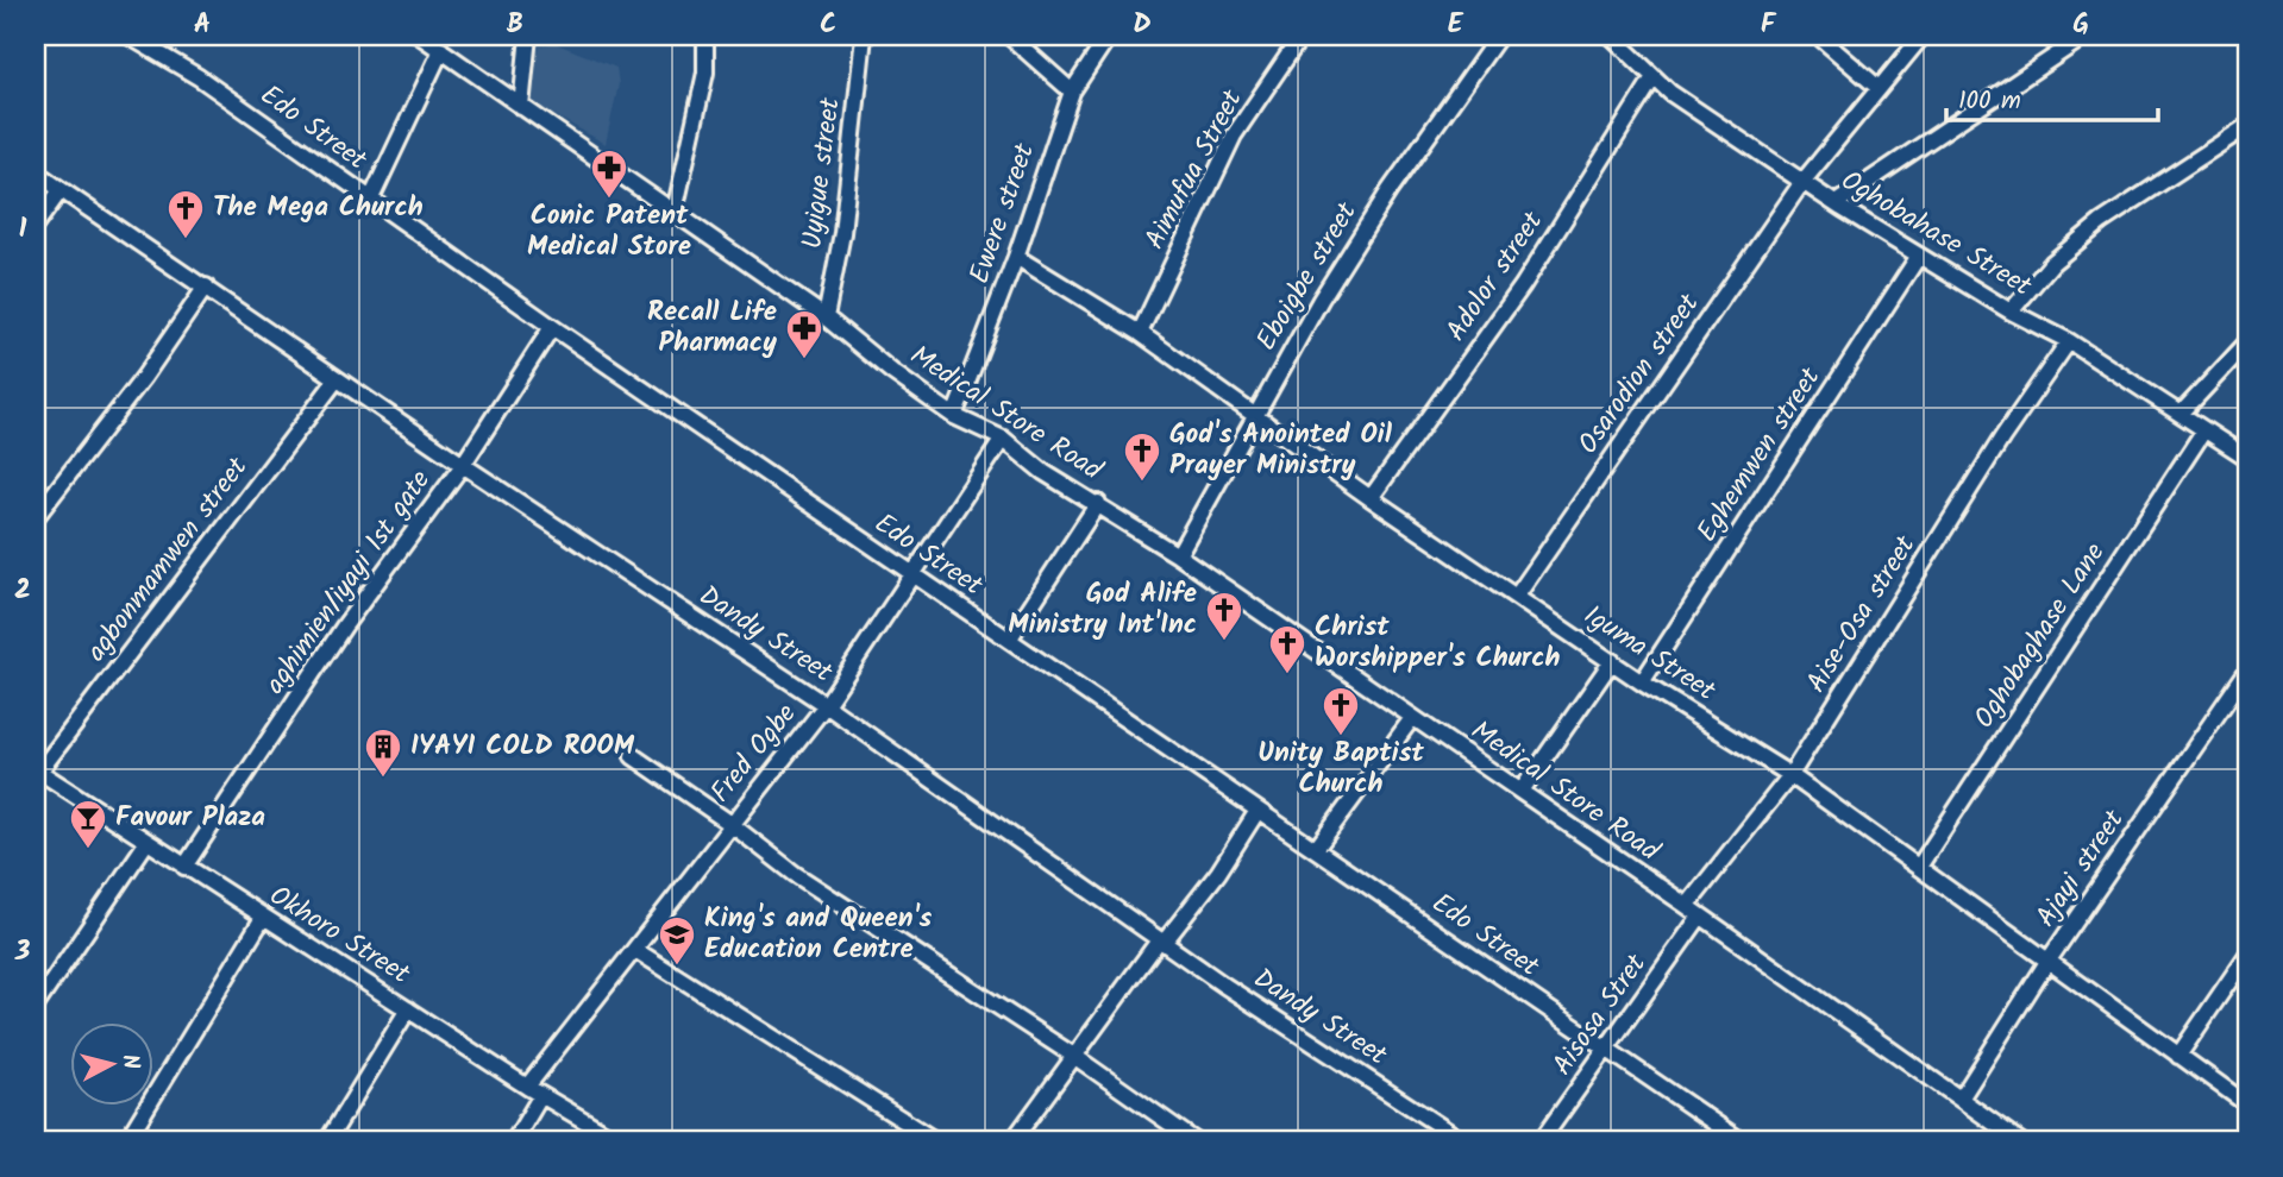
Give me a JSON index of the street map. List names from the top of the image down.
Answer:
{
  "streets": {
    "street": [
      "Edo Street",
      "Aimufua Street",
      "Uyigue street",
      "Ewere street",
      "Oghobahase Street",
      "Eboigbe street",
      "Adolor street",
      "Osarodion street",
      "Medical Store Road",
      "Eghemwen street",
      "agbonmamwen street",
      "aghimien/iyayi 1st gate",
      "Aise-Osa street",
      "Dandy Street",
      "Oghobaghase Lane",
      "Iguma Street",
      "Fred Ogbe",
      "Ajayi street",
      "Okhoro Street",
      "Aisosa Stret"
    ]
  },
  "crossings": [
    ["Edo Street", "aghimien/iyayi 1st gate"],
    ["Edo Street", "Fred Ogbe"],
    ["Edo Street", "Aisosa Stret"],
    ["Aimufua Street", "Iguma Street"],
    ["Uyigue street", "Medical Store Road"],
    ["Ewere street", "Medical Store Road"],
    ["Ewere street", "Iguma Street"],
    ["Oghobahase Street", "Adolor street"],
    ["Oghobahase Street", "Osarodion street"],
    ["Oghobahase Street", "Eghemwen street"],
    ["Oghobahase Street", "Aise-Osa street"],
    ["Oghobahase Street", "Oghobaghase Lane"],
    ["Eboigbe street", "Medical Store Road"],
    ["Eboigbe street", "Iguma Street"],
    ["Adolor street", "Iguma Street"],
    ["Osarodion street", "Iguma Street"],
    ["Medical Store Road", "Aise-Osa street"],
    ["Medical Store Road", "Fred Ogbe"],
    ["Medical Store Road", "Ajayi street"],
    ["Medical Store Road", "Aisosa Stret"],
    ["Eghemwen street", "Iguma Street"],
    ["agbonmamwen street", "Dandy Street"],
    ["agbonmamwen street", "Okhoro Street"],
    ["aghimien/iyayi 1st gate", "Dandy Street"],
    ["aghimien/iyayi 1st gate", "Okhoro Street"],
    ["Aise-Osa street", "Iguma Street"],
    ["Dandy Street", "Fred Ogbe"],
    ["Oghobaghase Lane", "Iguma Street"],
    ["Iguma Street", "Ajayi street"],
    ["Fred Ogbe", "Okhoro Street"]
  ],
  "places": {
    "pharmacy": ["Conic Patent Medical Store", "Recall Life Pharmacy"],
    "church": [
      "The Mega Church",
      "God's Anointed Oil Prayer Ministry",
      "God Alife Ministry Int'Inc",
      "Christ Worshipper's Church",
      "Unity Baptist Church"
    ],
    "building": ["IYAYI COLD ROOM"],
    "bar": ["Favour Plaza"],
    "school or university": ["King's and Queen's Education Centre"]
  },
  "scale_bar": "100 m",
  "north": "right",
  "grid": {
    "columns": [
      "A",
      "B",
      "C",
      "D",
      "E",
      "F",
      "G"
    ],
    "rows": ["1", "2", "3"]
  }
}
